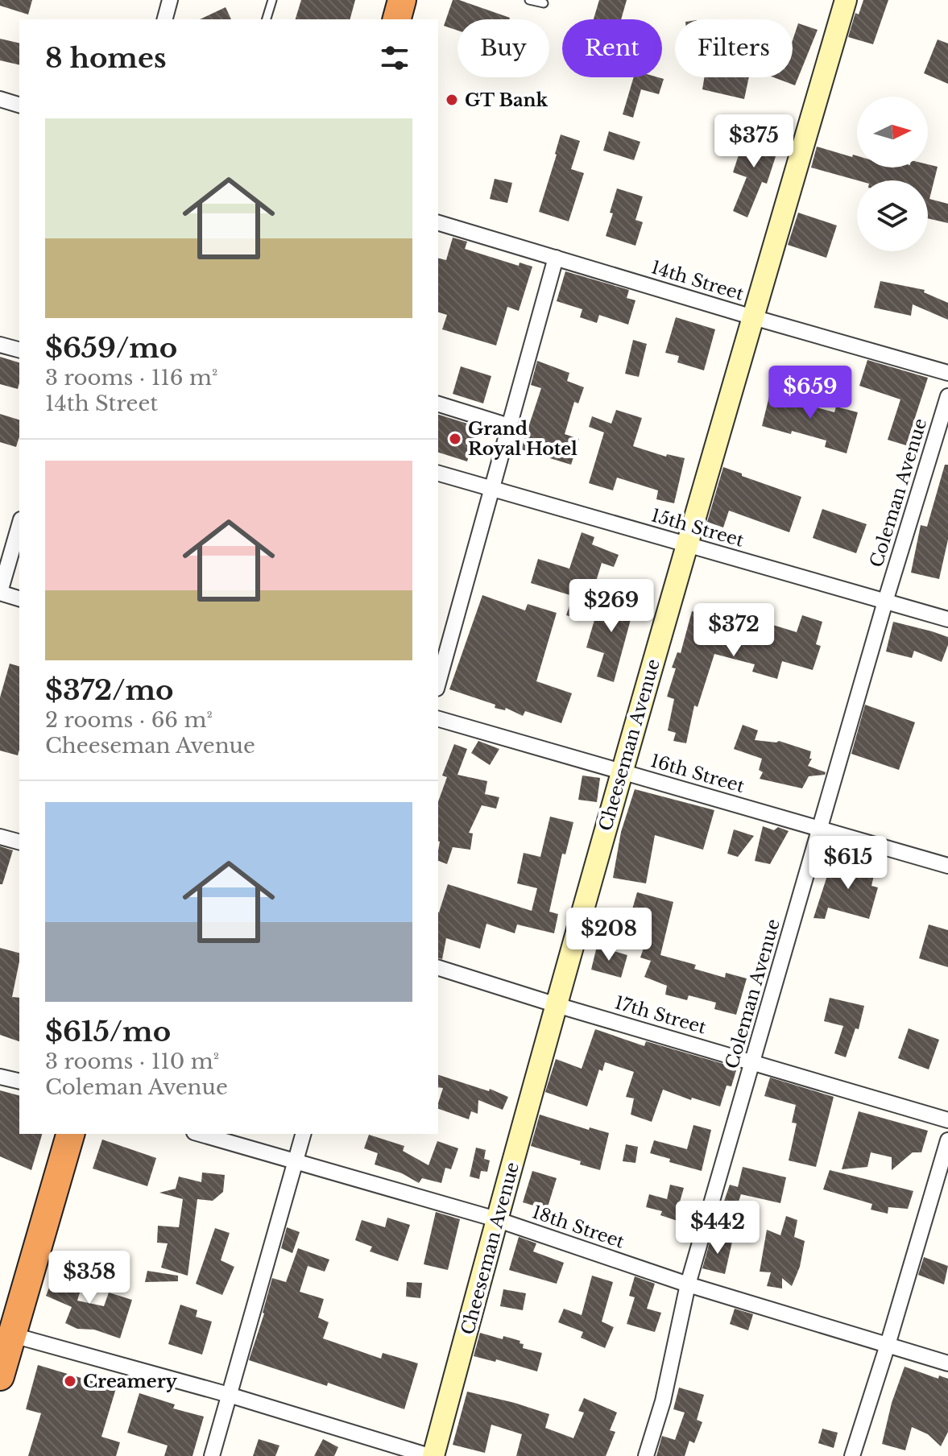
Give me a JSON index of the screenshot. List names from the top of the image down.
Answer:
{
  "streets": {
    "street": [
      "14th Street",
      "Coleman Avenue",
      "15th Street",
      "Cheeseman Avenue",
      "16th Street",
      "17th Street",
      "18th Street"
    ]
  },
  "crossings": [
    ["14th Street", "Cheeseman Avenue"],
    ["Coleman Avenue", "15th Street"],
    ["Coleman Avenue", "16th Street"],
    ["Coleman Avenue", "17th Street"],
    ["Coleman Avenue", "18th Street"],
    ["15th Street", "Cheeseman Avenue"],
    ["Cheeseman Avenue", "16th Street"],
    ["Cheeseman Avenue", "17th Street"],
    ["Cheeseman Avenue", "18th Street"]
  ],
  "places": ["GT Bank", "Grand Royal Hotel", "Creamery"],
  "north": "right",
  "page": {
    "chip": ["Buy", "Rent", "Filters"],
    "heading": "8 homes",
    "list": [
      {
        "name": "$659/mo",
        "note": "3 rooms · 116 m² · 14th Street"
      },
      {
        "name": "$372/mo",
        "note": "2 rooms · 66 m² · Cheeseman Avenue"
      },
      {
        "name": "$615/mo",
        "note": "3 rooms · 110 m² · Coleman Avenue"
      }
    ],
    "price": [
      "$375",
      "$659",
      "$269",
      "$372",
      "$615",
      "$208",
      "$442",
      "$358"
    ]
  }
}
